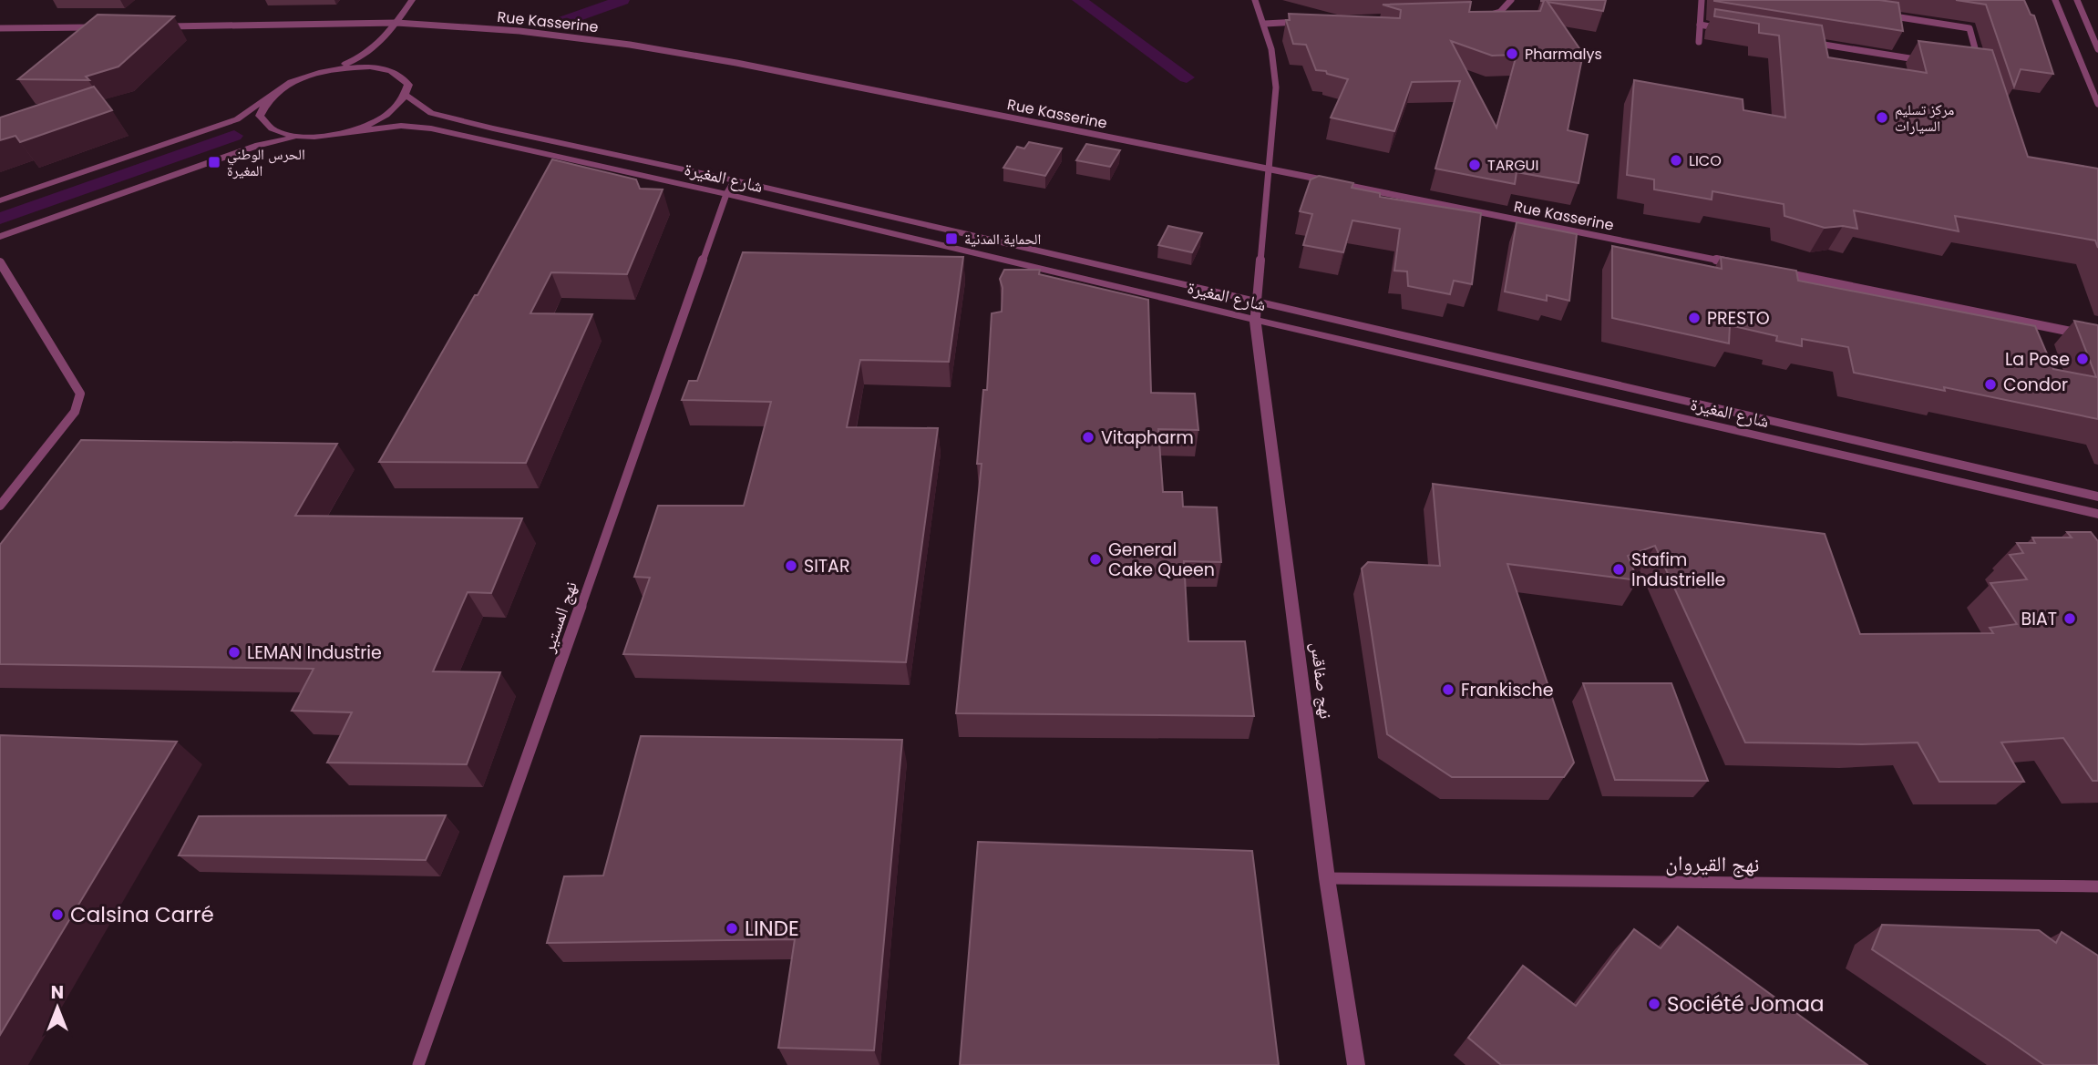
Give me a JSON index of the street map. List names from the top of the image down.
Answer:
{
  "streets": {
    "street": ["شارع المغيرة", "نهج صفاقس"],
    "lane": ["Rue Kasserine", "نهج المستير", "نهج القيروان"]
  },
  "crossings": [
    ["شارع المغيرة", "نهج المستير"],
    ["شارع المغيرة", "نهج صفاقس"],
    ["نهج صفاقس", "نهج القيروان"]
  ],
  "places": {
    "other": [
      "Pharmalys",
      "مركز تسليم السيارات",
      "LICO",
      "TARGUI",
      "PRESTO",
      "La Pose",
      "Condor",
      "Vitapharm",
      "General Cake Queen",
      "SITAR",
      "Stafim Industrielle",
      "BIAT",
      "LEMAN Industrie",
      "Frankische",
      "Calsina Carré",
      "LINDE",
      "Société Jomaa"
    ],
    "transit": ["الحرس الوطني المغيرة", "الحماية المدنية"]
  },
  "north": "top"
}
